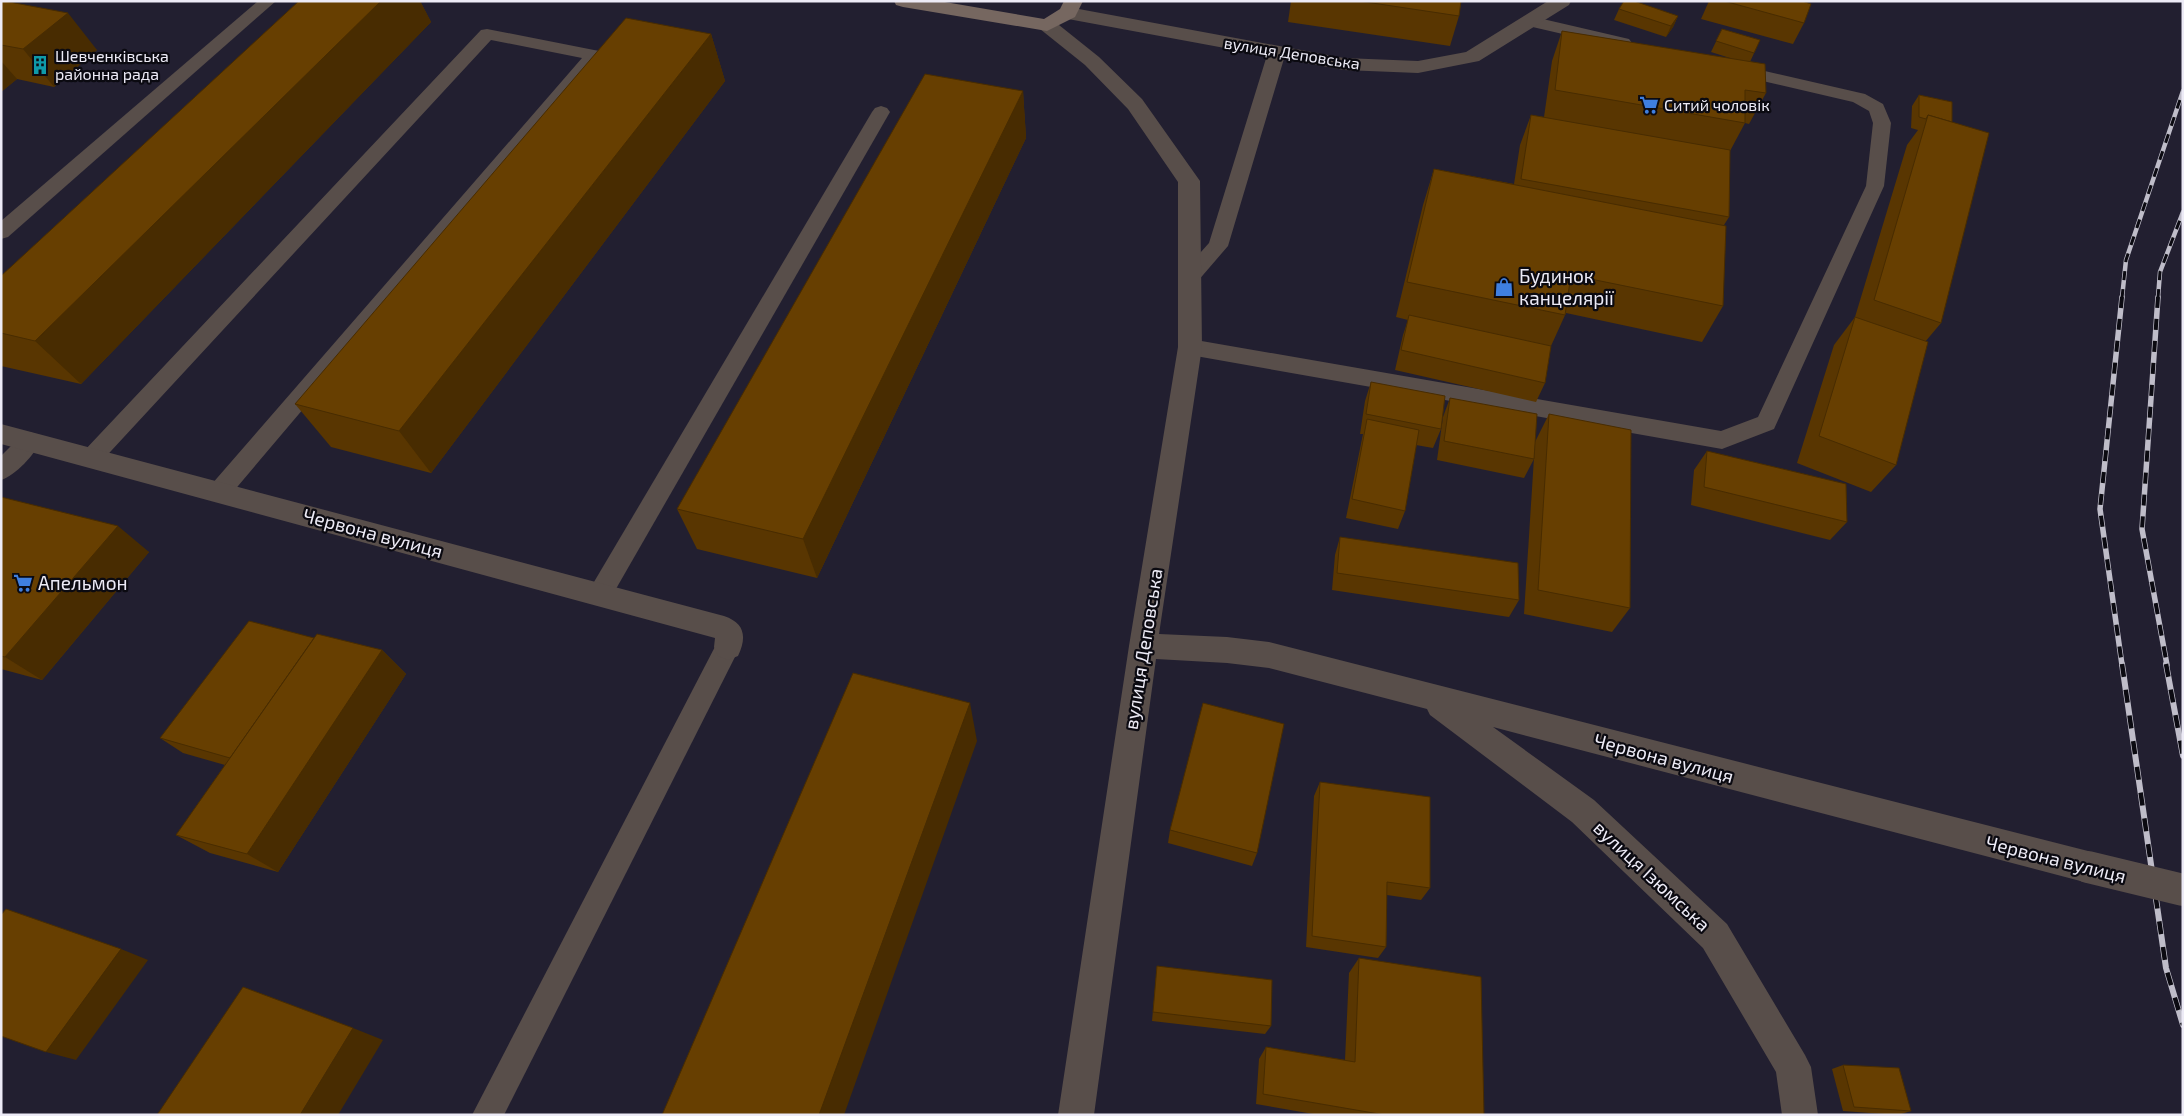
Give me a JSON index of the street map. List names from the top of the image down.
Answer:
{
  "streets": {
    "street": ["вулиця Деповська", "Червона вулиця", "вулиця Ізюмська"]
  },
  "crossings": [
    ["вулиця Деповська", "Червона вулиця"],
    ["Червона вулиця", "вулиця Ізюмська"]
  ],
  "places": {
    "building": ["Шевченківська районна рада"],
    "supermarket": ["Ситий чоловік", "Апельмон"],
    "shop": ["Будинок канцелярії"]
  }
}
